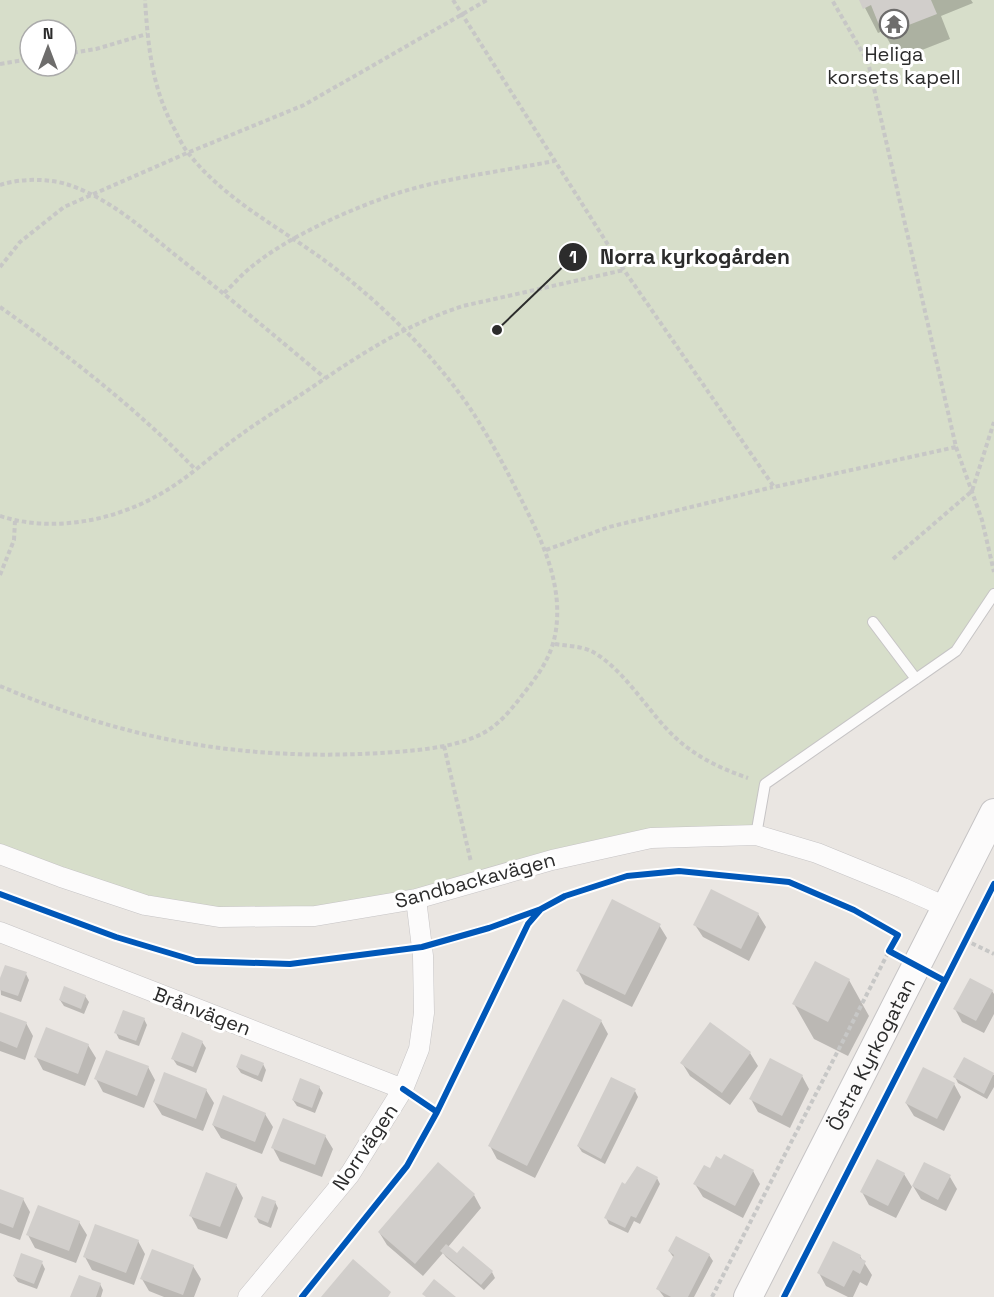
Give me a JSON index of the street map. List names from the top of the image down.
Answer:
{
  "streets": {
    "street": [
      "Sandbackavägen",
      "Brånvägen",
      "Östra Kyrkogatan",
      "Norrvägen"
    ]
  },
  "crossings": [
    ["Sandbackavägen", "Östra Kyrkogatan"],
    ["Sandbackavägen", "Norrvägen"],
    ["Brånvägen", "Norrvägen"]
  ],
  "places": {
    "temple": ["Heliga korsets kapell"],
    "other": ["Norra kyrkogården"]
  },
  "north": "top"
}
